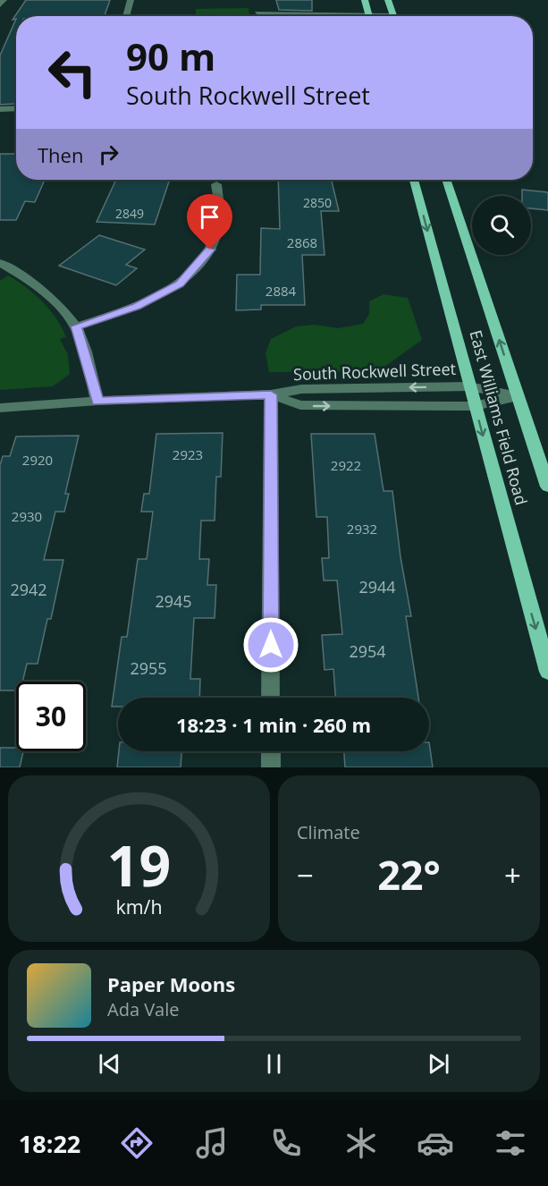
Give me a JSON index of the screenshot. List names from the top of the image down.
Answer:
{
  "streets": {
    "main road": ["East Williams Field Road"],
    "street": ["South Rockwell Street"]
  },
  "crossings": [
    ["South Rockwell Street", "East Williams Field Road"]
  ],
  "house_numbers": [
    "2850",
    "2849",
    "2868",
    "2884",
    "2923",
    "2920",
    "2922",
    "2930",
    "2932",
    "2944",
    "2942",
    "2945",
    "2954",
    "2955"
  ],
  "page": {
    "turn": ["90 m", "South Rockwell Street"],
    "then": "Then",
    "limit": "30",
    "trip": "18:23 · 1 min · 260 m",
    "tile": "Climate",
    "heat": ["−", "22°", "+"],
    "song": ["Paper Moons", "Ada Vale"],
    "tabs": "18:22",
    "gauge": ["19", "km/h"]
  }
}
